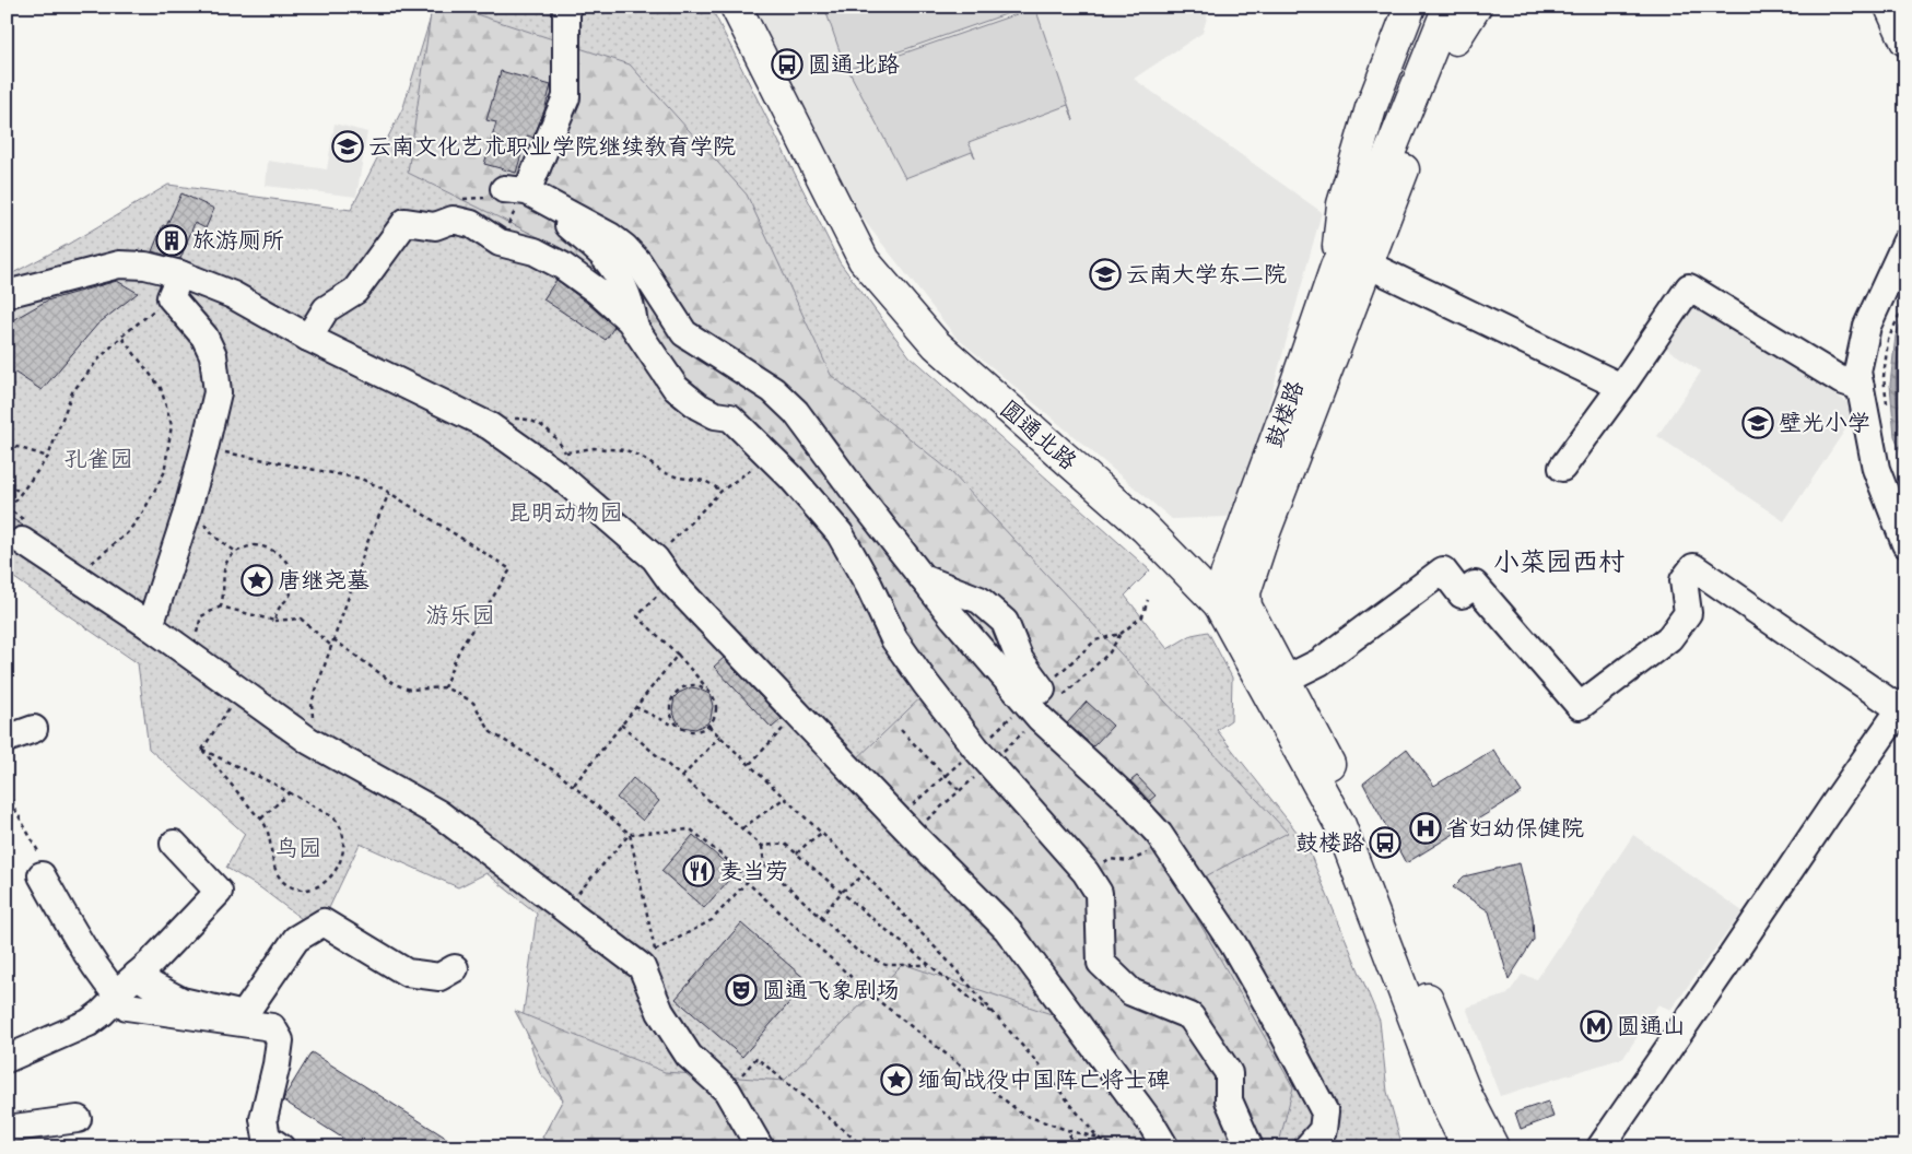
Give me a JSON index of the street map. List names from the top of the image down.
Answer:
{
  "streets": {
    "main road": ["鼓楼路", "圆通北路"]
  },
  "crossings": [
    ["鼓楼路", "圆通北路"]
  ],
  "districts": ["小菜园西村"],
  "parks": [
    "孔雀园",
    "昆明动物园",
    "游乐园",
    "鸟园"
  ],
  "places": {
    "bus stop": ["圆通北路", "鼓楼路"],
    "school or university": ["云南文化艺术职业学院继续教育学院", "云南大学东二院", "壁光小学"],
    "building": ["旅游厕所"],
    "place": ["唐继尧墓", "缅甸战役中国阵亡将士碑"],
    "hospital": ["省妇幼保健院"],
    "restaurant": ["麦当劳"],
    "theatre": ["圆通飞象剧场"],
    "metro station": ["圆通山"]
  }
}
